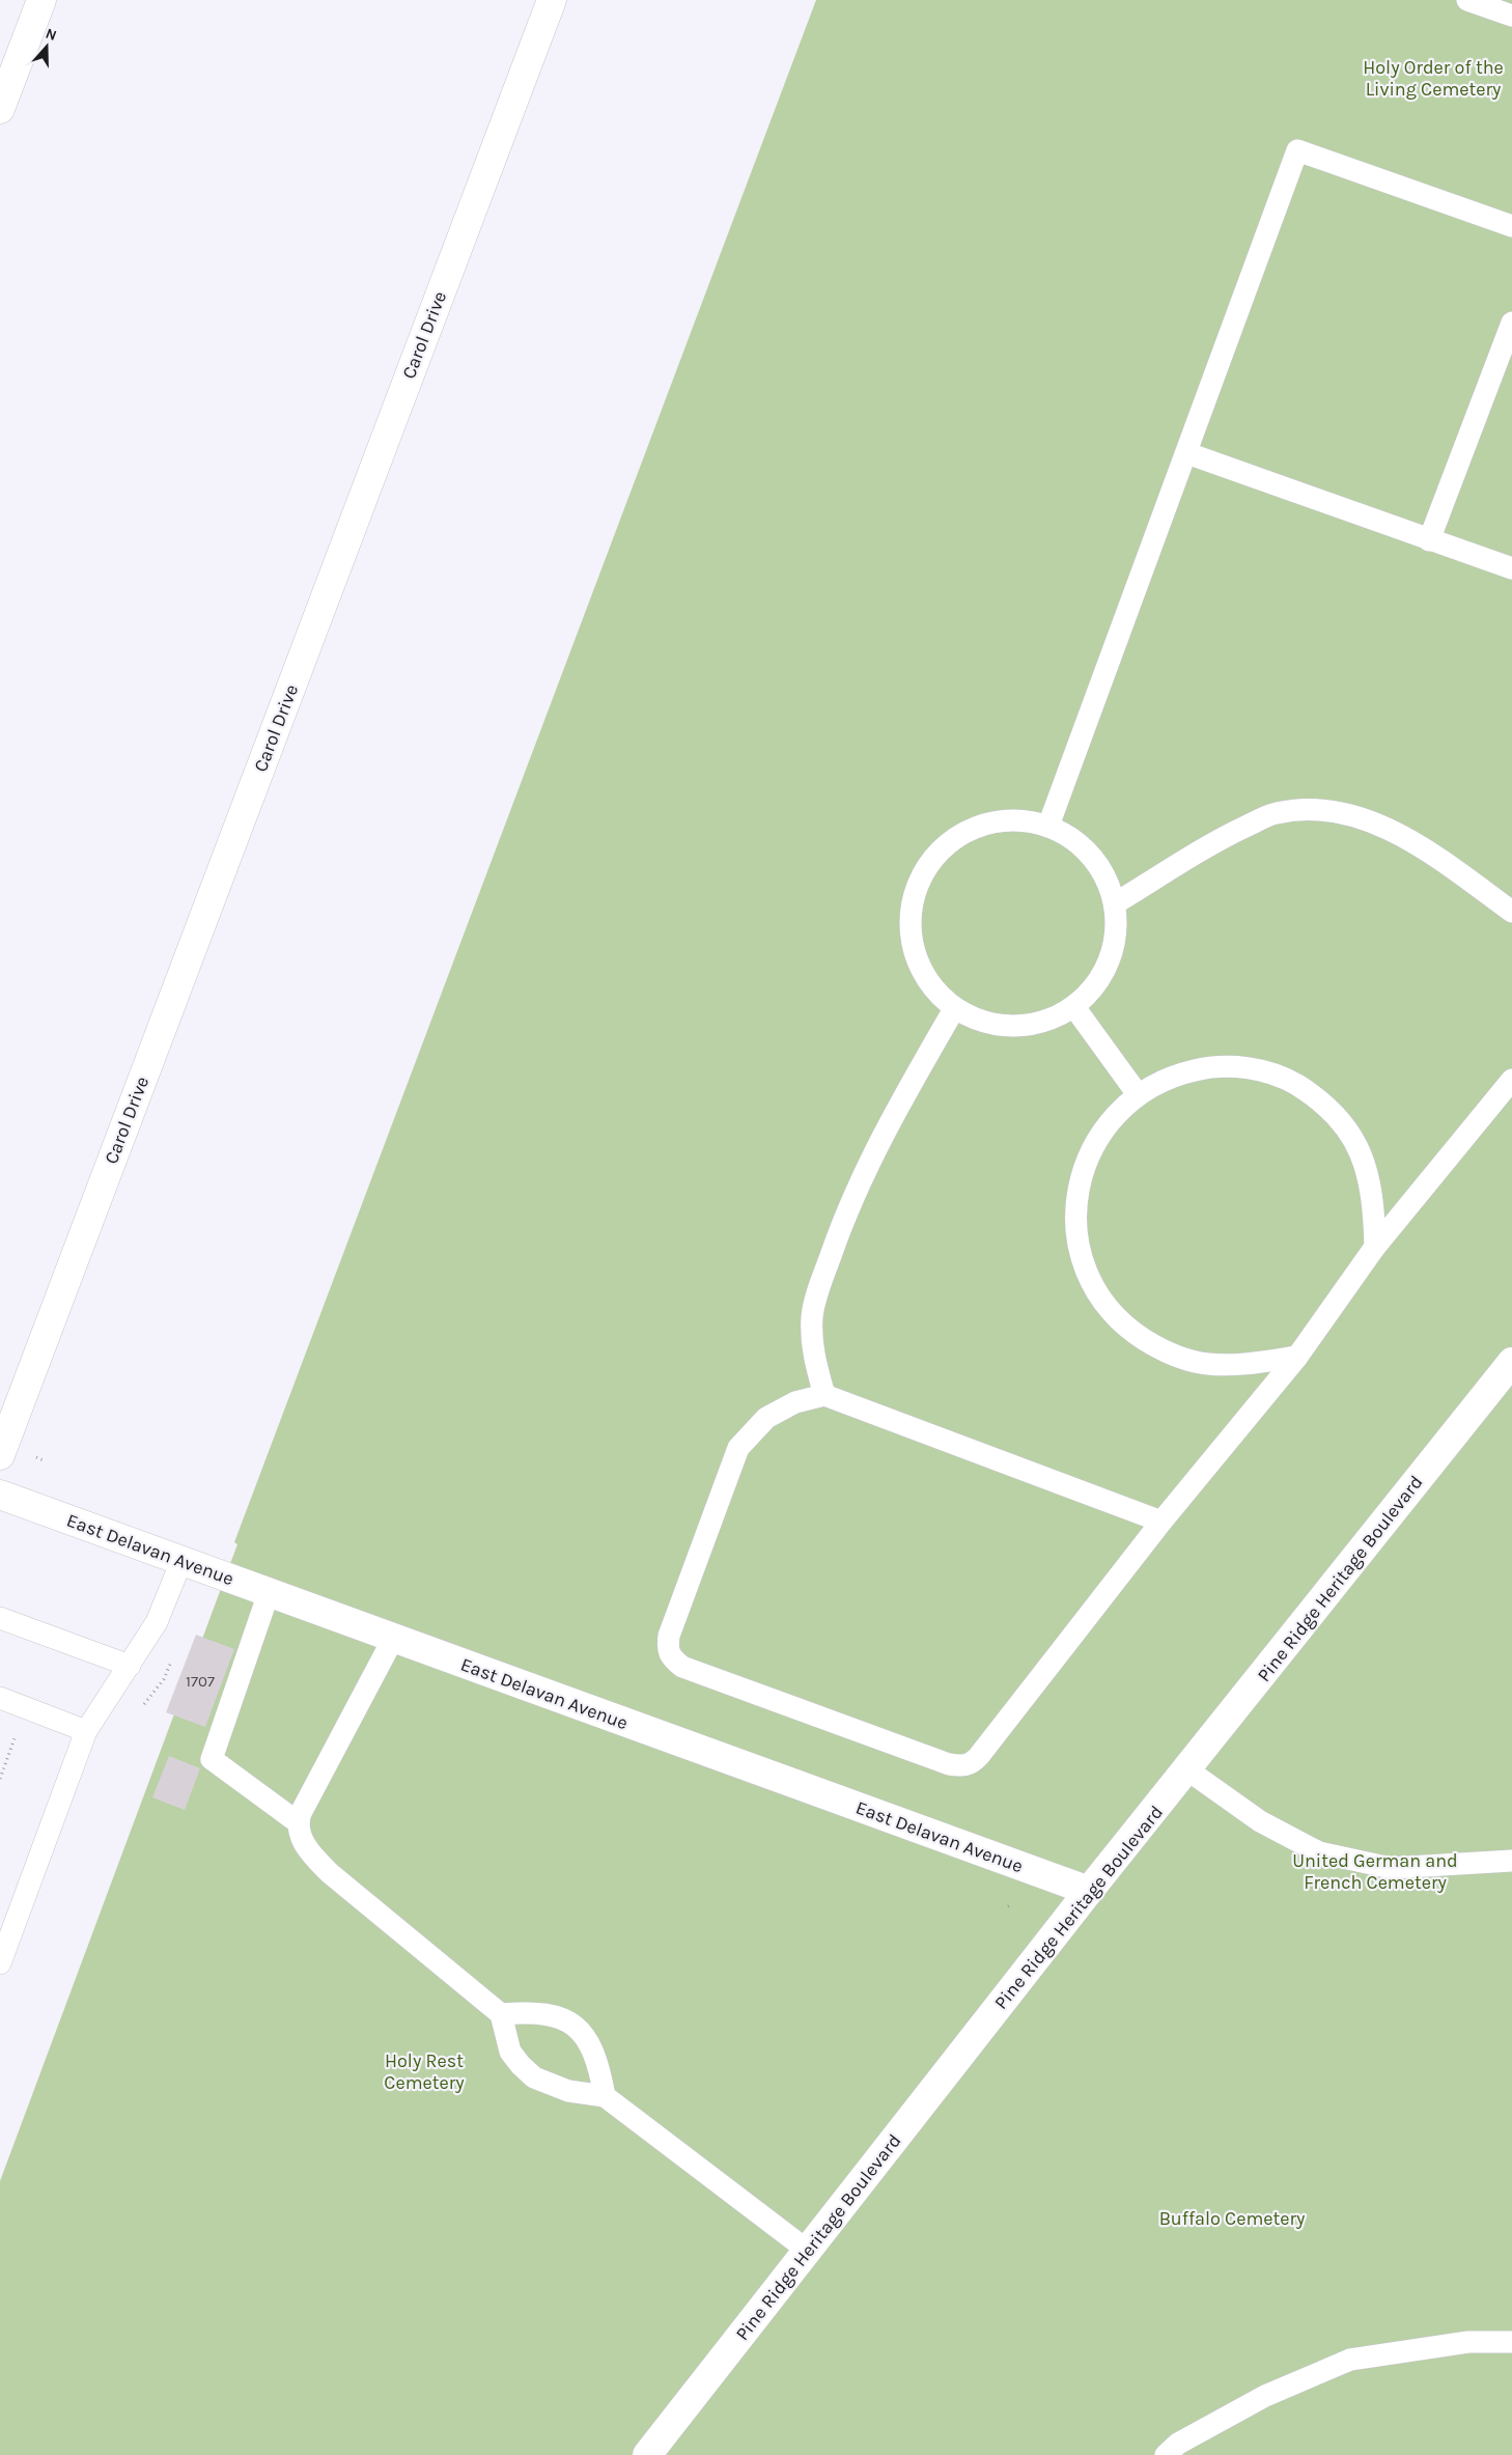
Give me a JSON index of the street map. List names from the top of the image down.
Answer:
{
  "streets": {
    "street": ["Carol Drive", "East Delavan Avenue", "Pine Ridge Heritage Boulevard"]
  },
  "crossings": [
    ["East Delavan Avenue", "Pine Ridge Heritage Boulevard"]
  ],
  "parks": [
    "Holy Order of the Living Cemetery",
    "United German and French Cemetery",
    "Holy Rest Cemetery",
    "Buffalo Cemetery"
  ],
  "house_numbers": ["1707"],
  "north": "top"
}
